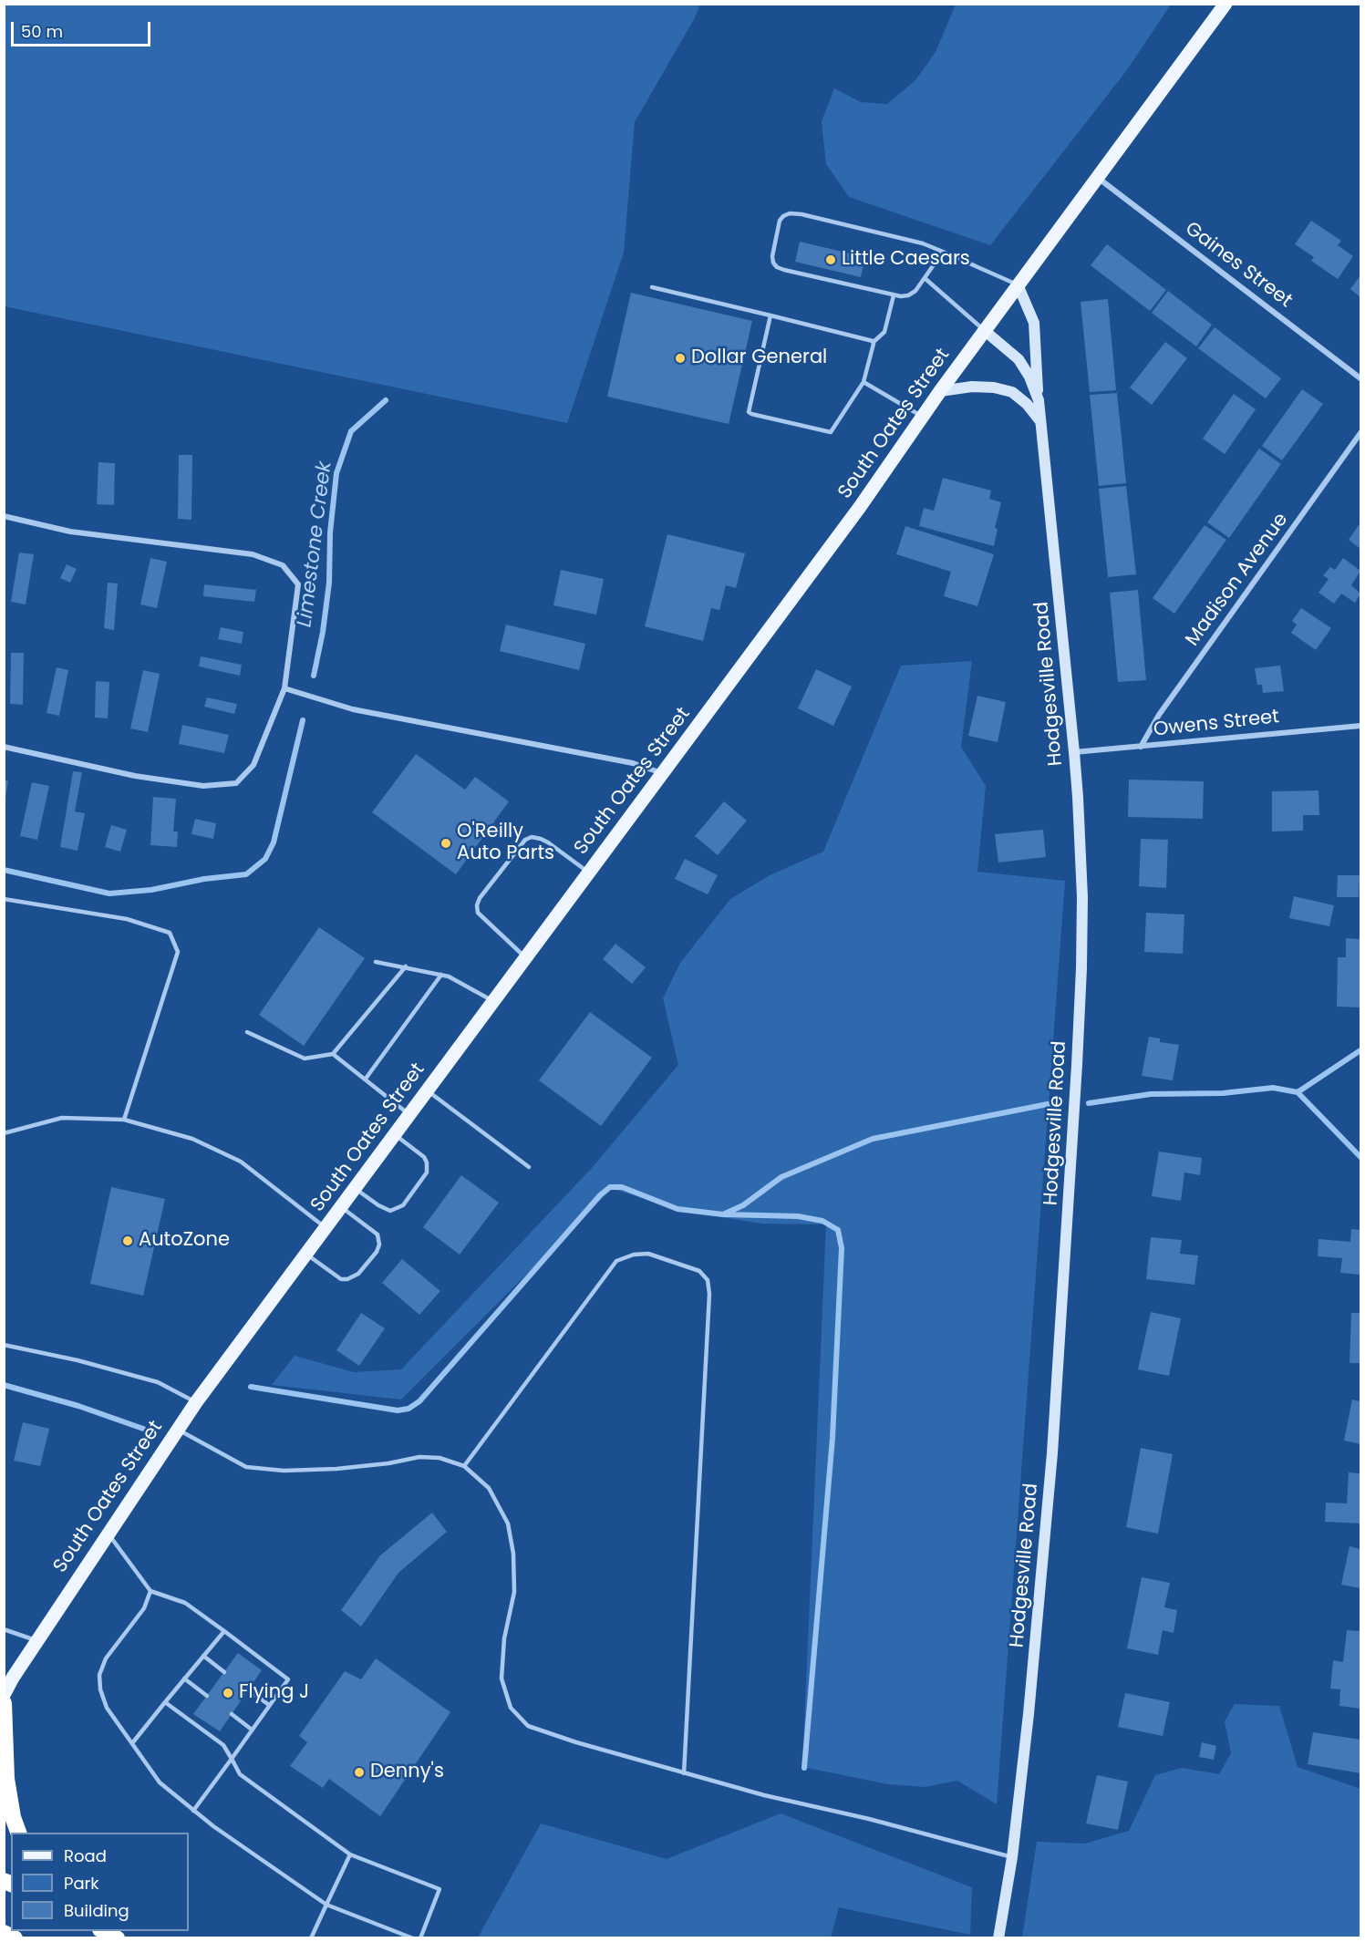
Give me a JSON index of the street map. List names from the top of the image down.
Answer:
{
  "streets": {
    "main road": ["South Oates Street"],
    "street": [
      "Gaines Street",
      "Madison Avenue",
      "Hodgesville Road",
      "Owens Street"
    ]
  },
  "crossings": [
    ["Gaines Street", "South Oates Street"],
    ["South Oates Street", "Hodgesville Road"],
    ["Madison Avenue", "Owens Street"],
    ["Hodgesville Road", "Owens Street"]
  ],
  "water": ["Limestone Creek"],
  "places": [
    "Little Caesars",
    "Dollar General",
    "O'Reilly Auto Parts",
    "AutoZone",
    "Flying J",
    "Denny's"
  ],
  "legend": ["Road", "Park", "Building"],
  "scale_bar": "50 m"
}
